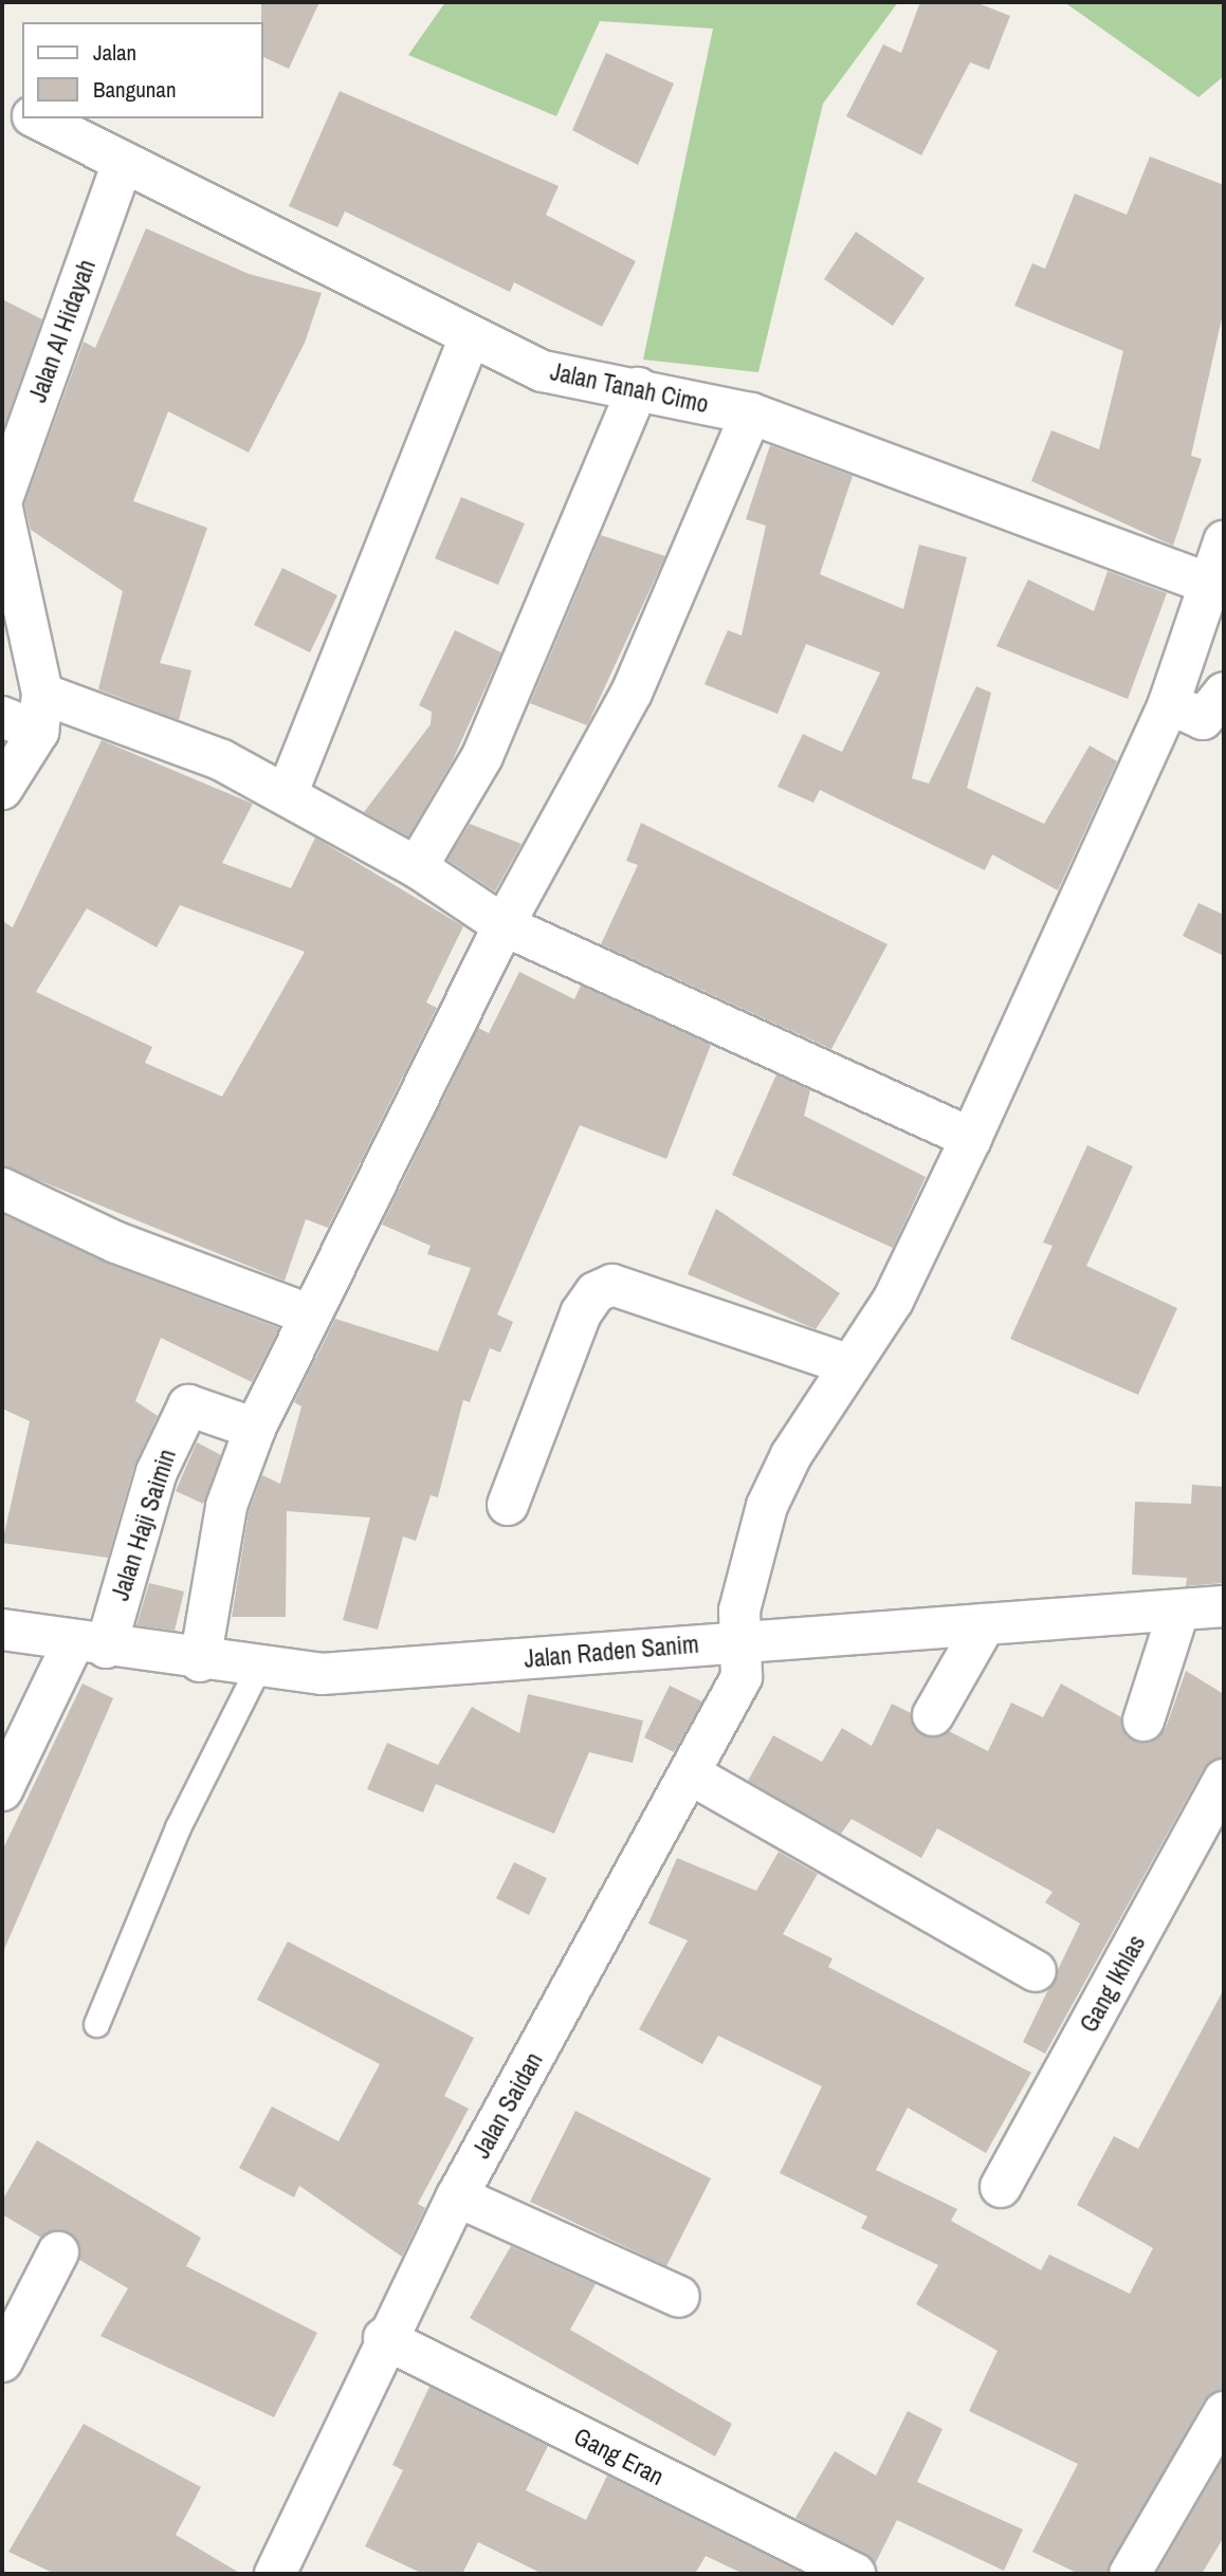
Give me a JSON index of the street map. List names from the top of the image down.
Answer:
{
  "streets": {
    "street": [
      "Jalan Al Hidayah",
      "Jalan Tanah Cimo",
      "Jalan Haji Saimin",
      "Jalan Raden Sanim",
      "Gang Ikhlas",
      "Jalan Saidan",
      "Gang Eran"
    ]
  },
  "crossings": [
    ["Jalan Al Hidayah", "Jalan Tanah Cimo"],
    ["Jalan Tanah Cimo", "Jalan Saidan"],
    ["Jalan Haji Saimin", "Jalan Raden Sanim"],
    ["Jalan Raden Sanim", "Jalan Saidan"],
    ["Jalan Saidan", "Gang Eran"]
  ],
  "legend": ["Jalan", "Bangunan"]
}
